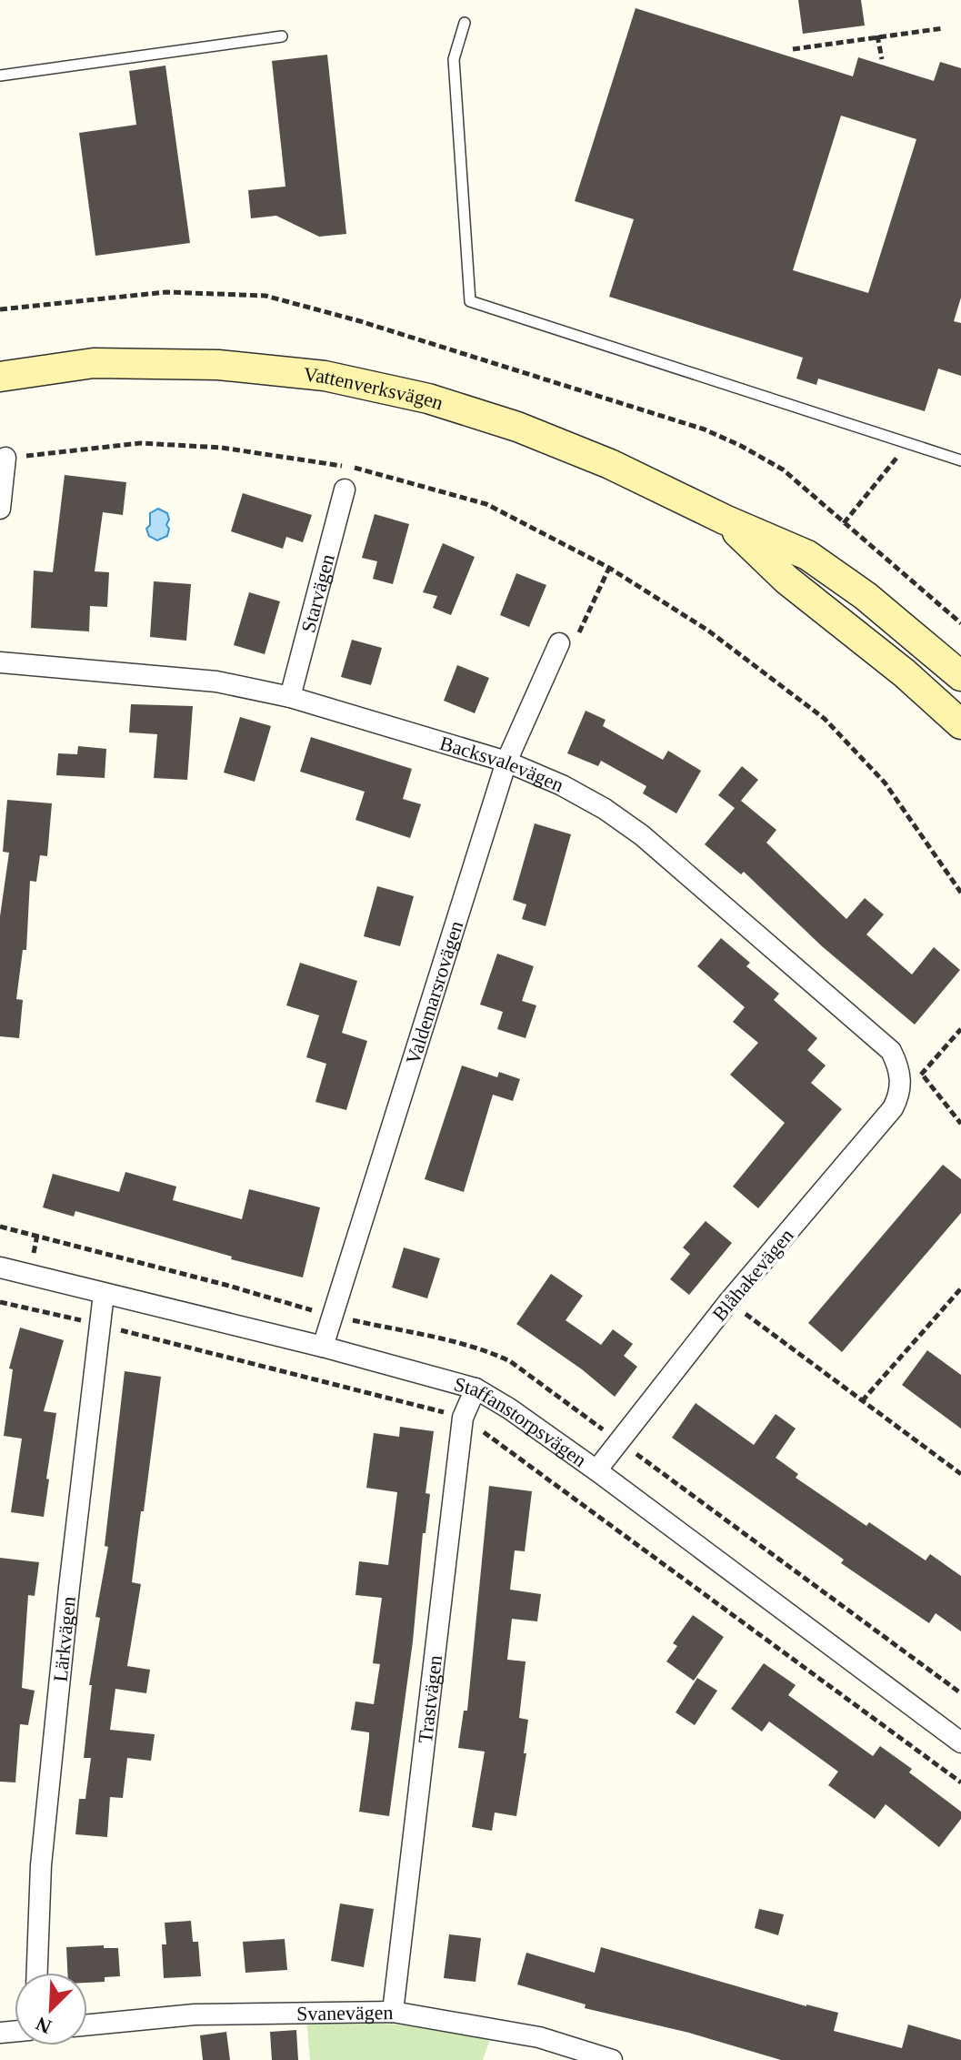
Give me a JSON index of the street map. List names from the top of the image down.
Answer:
{
  "streets": {
    "street": [
      "Vattenverksvägen",
      "Starvägen",
      "Backsvalevägen",
      "Valdemarsrovägen",
      "Blåhakevägen",
      "Staffanstorpsvägen",
      "Lärkvägen",
      "Trastvägen",
      "Svanevägen"
    ]
  },
  "crossings": [
    ["Starvägen", "Backsvalevägen"],
    ["Backsvalevägen", "Valdemarsrovägen"],
    ["Backsvalevägen", "Blåhakevägen"],
    ["Valdemarsrovägen", "Staffanstorpsvägen"],
    ["Blåhakevägen", "Staffanstorpsvägen"],
    ["Staffanstorpsvägen", "Lärkvägen"],
    ["Staffanstorpsvägen", "Trastvägen"],
    ["Trastvägen", "Svanevägen"]
  ],
  "north": "bottom left"
}
